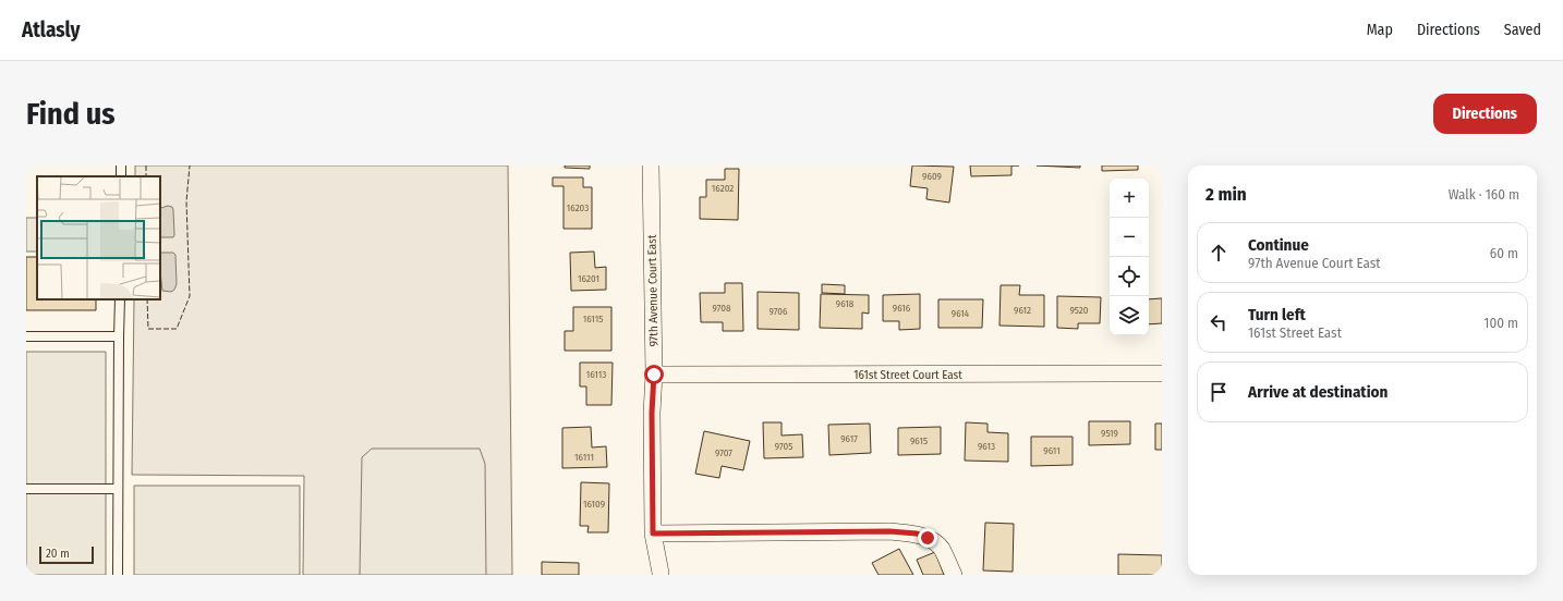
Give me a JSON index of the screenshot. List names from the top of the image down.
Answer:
{
  "streets": {
    "street": ["97th Avenue Court East", "161st Street Court East"]
  },
  "crossings": [
    ["97th Avenue Court East", "161st Street Court East"]
  ],
  "house_numbers": [
    "9609",
    "16202",
    "16203",
    "16201",
    "9618",
    "9708",
    "9616",
    "9612",
    "9520",
    "9706",
    "9614",
    "16115",
    "16113",
    "9519",
    "9617",
    "9615",
    "9705",
    "9613",
    "9611",
    "9707",
    "16111",
    "16109"
  ],
  "scale_bar": "20 m",
  "page": {
    "header": "Atlasly",
    "nav": ["Map", "Directions", "Saved"],
    "buttons": "Directions",
    "title": "Find us",
    "heading": ["2 min", "Walk · 160 m"],
    "map_buttons": ["+", "−"],
    "list": [
      ["Continue", "97th Avenue Court East", "60 m"],
      ["Turn left", "161st Street East", "100 m"],
      "Arrive at destination"
    ],
    "scale": "20 m"
  }
}
